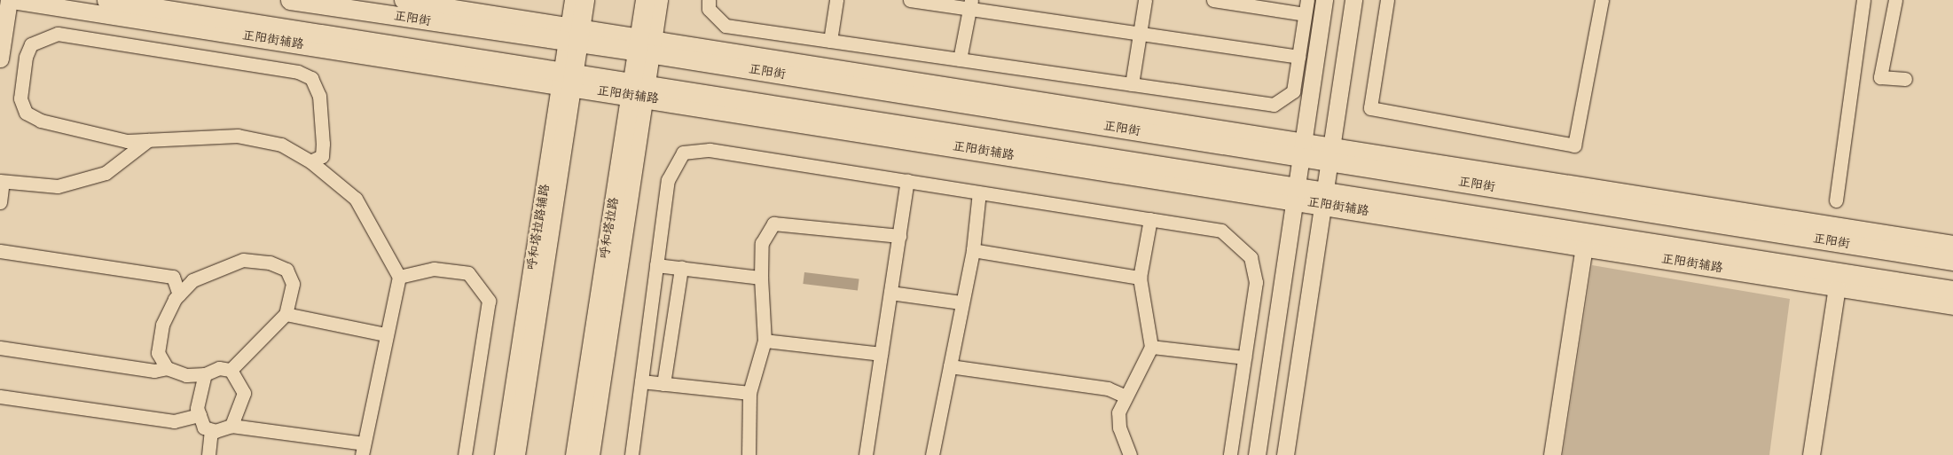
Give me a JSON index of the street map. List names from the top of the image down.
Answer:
{
  "streets": {
    "main road": ["正阳街", "呼和塔拉路"],
    "street": ["正阳街辅路", "呼和塔拉路辅路"]
  },
  "crossings": [
    ["正阳街", "呼和塔拉路"],
    ["正阳街辅路", "呼和塔拉路辅路"]
  ]
}
